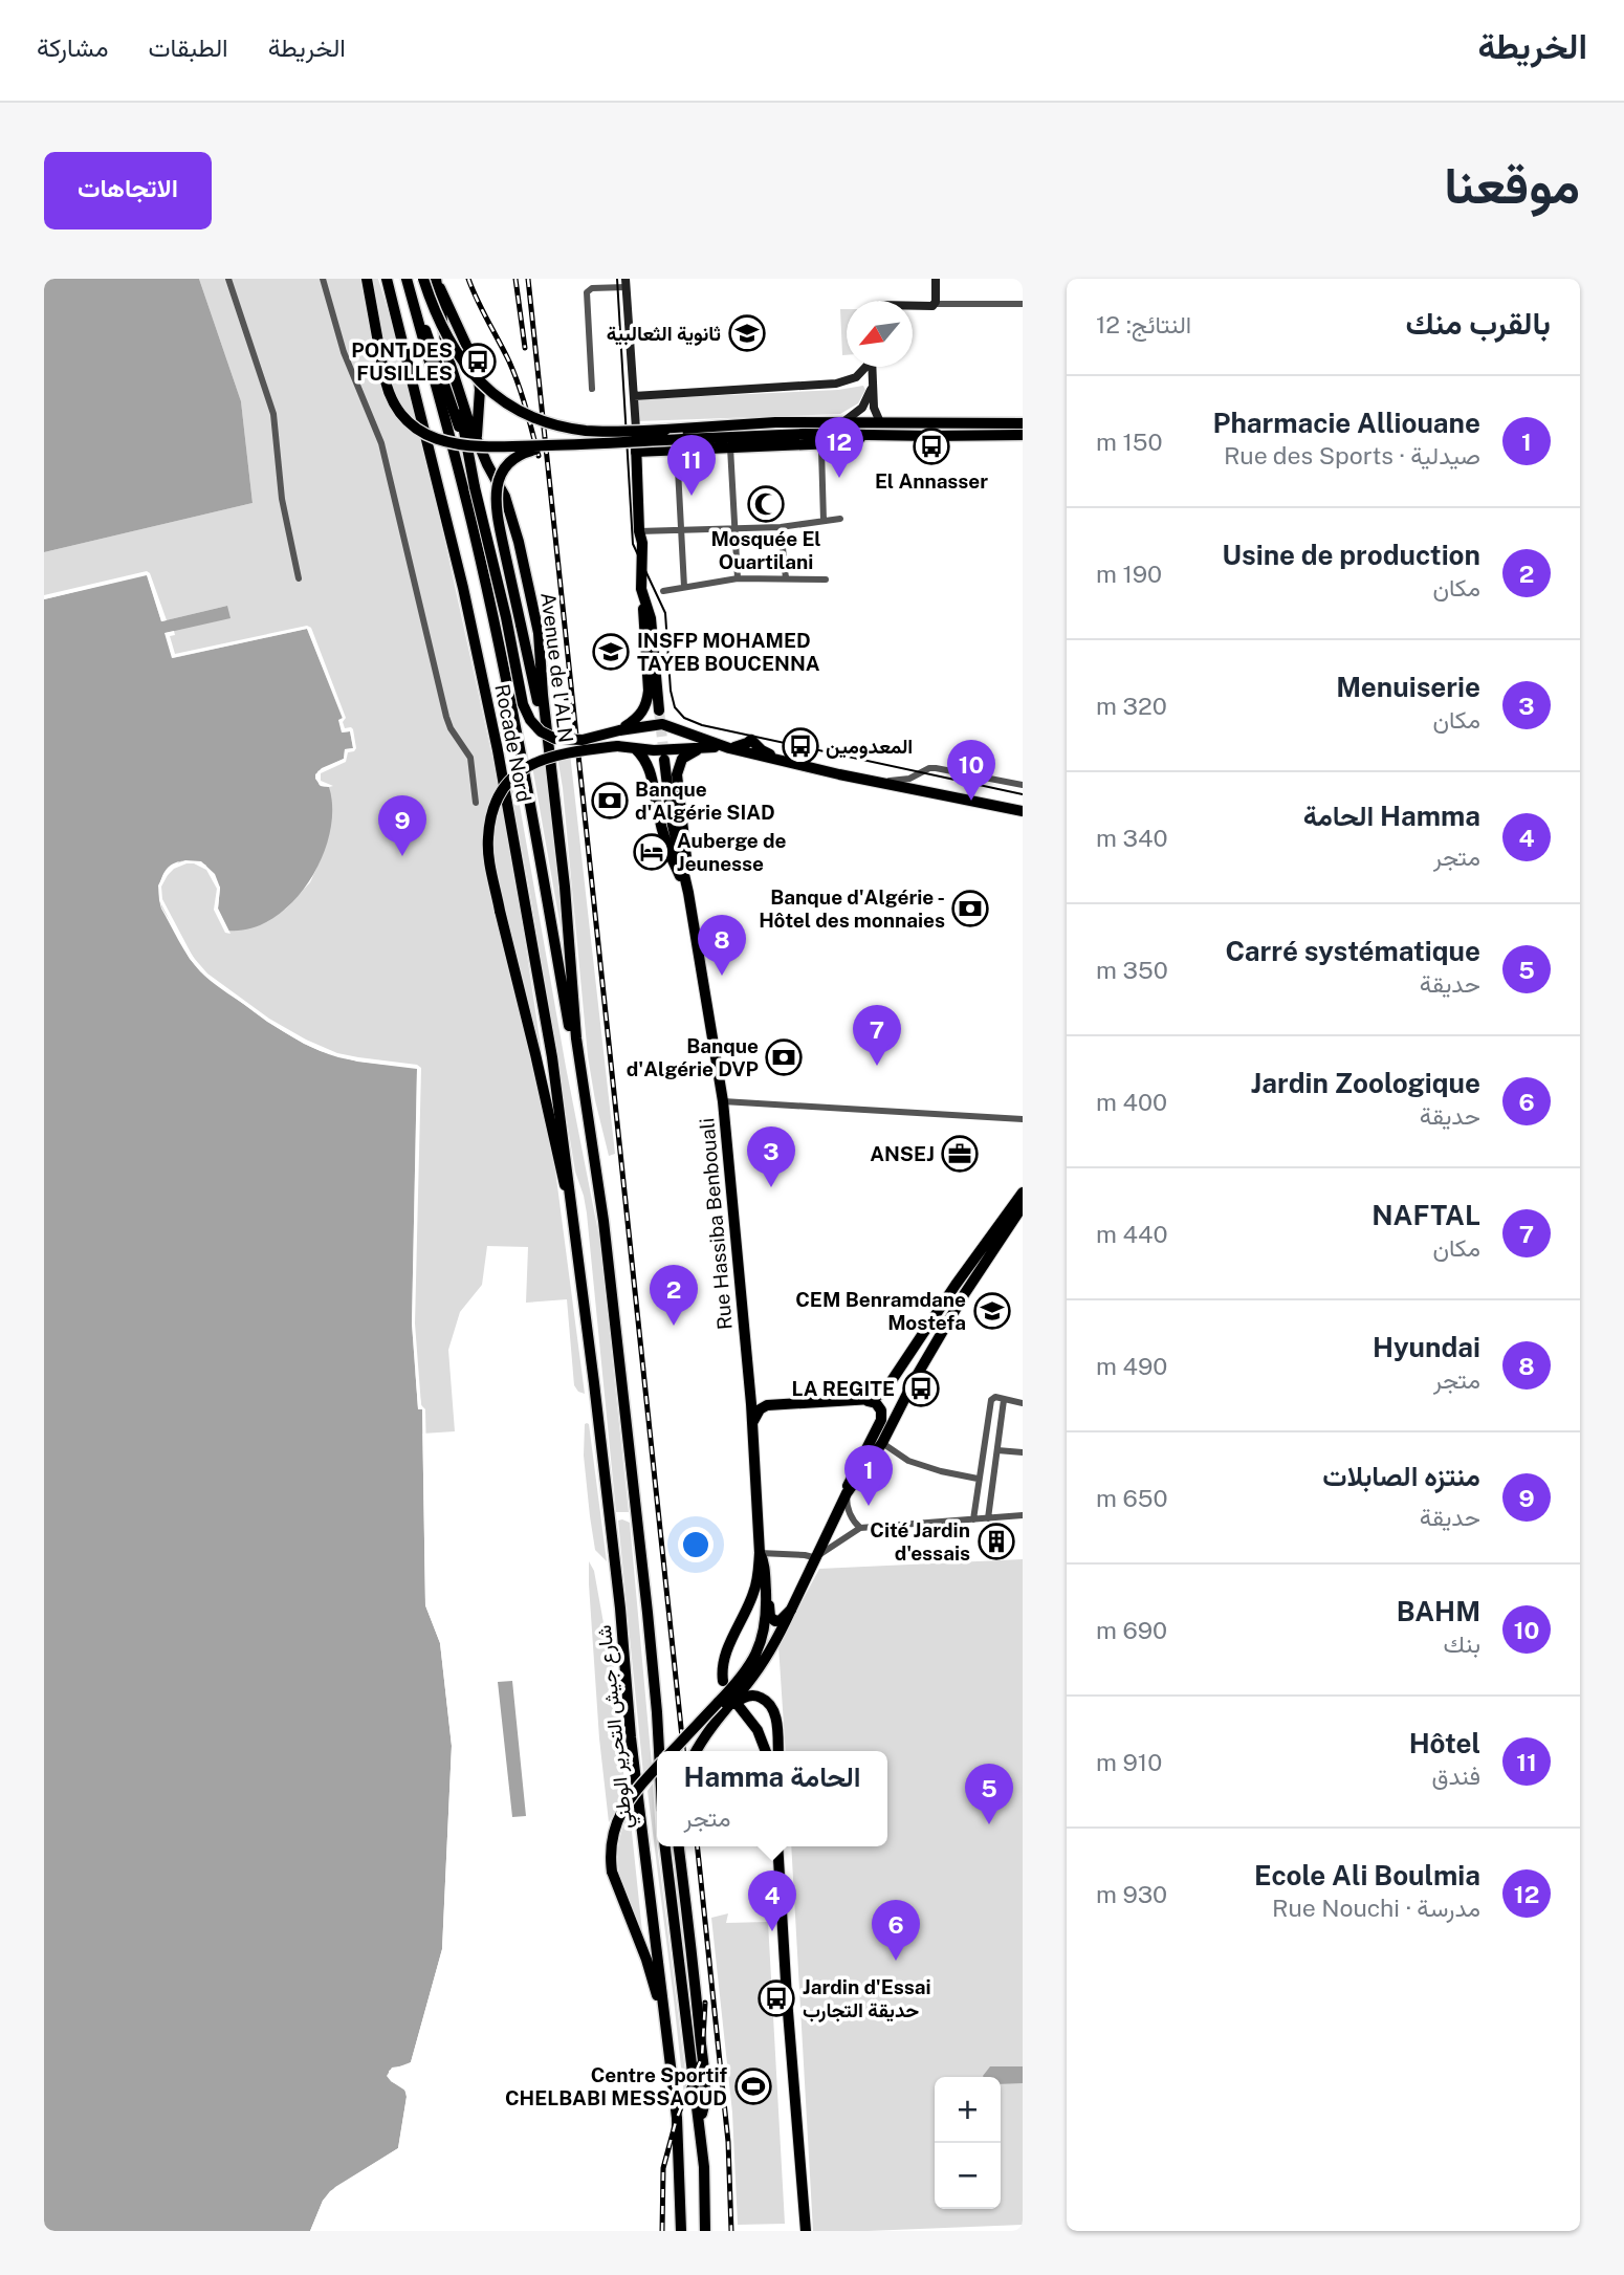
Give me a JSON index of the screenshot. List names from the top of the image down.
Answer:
{
  "streets": {
    "highway": ["Avenue de l'ALN", "Rocade Nord", "شارع جيش التحرير الوطني"],
    "main road": ["Rue Hassiba Benbouali"]
  },
  "crossings": [
    ["Avenue de l'ALN", "Rocade Nord"],
    ["Avenue de l'ALN", "شارع جيش التحرير الوطني"],
    ["Rocade Nord", "شارع جيش التحرير الوطني"]
  ],
  "places": {
    "school or university": ["ثانوية الثعالبية", "INSFP MOHAMED TAYEB BOUCENNA", "CEM Benramdane Mostefa"],
    "bus stop": [
      "PONT DES FUSILLES",
      "El Annasser",
      "المعدومين",
      "LA REGITE",
      "Jardin d'Essai حديقة التجارب"
    ],
    "mosque": ["Mosquée El Ouartilani"],
    "bank": ["Banque d'Algérie SIAD", "Banque d'Algérie - Hôtel des monnaies", "Banque d'Algérie DVP"],
    "hotel": ["Auberge de Jeunesse"],
    "office": ["ANSEJ"],
    "building": ["Cité Jardin d'essais"],
    "sports": ["Centre Sportif CHELBABI MESSAOUD"]
  },
  "north": "bottom left",
  "page": {
    "header": "الخريطة",
    "nav": ["الخريطة", "الطبقات", "مشاركة"],
    "title": "موقعنا",
    "buttons": "الاتجاهات",
    "heading": ["بالقرب منك", "النتائج: 12"],
    "list": [
      {
        "mark": "1",
        "name": "Pharmacie Alliouane",
        "note": "صيدلية · Rue des Sports",
        "value": "150 m"
      },
      {
        "mark": "2",
        "name": "Usine de production",
        "note": "مكان",
        "value": "190 m"
      },
      {
        "mark": "3",
        "name": "Menuiserie",
        "note": "مكان",
        "value": "320 m"
      },
      {
        "mark": "4",
        "name": "Hamma الحامة",
        "note": "متجر",
        "value": "340 m"
      },
      {
        "mark": "5",
        "name": "Carré systématique",
        "note": "حديقة",
        "value": "350 m"
      },
      {
        "mark": "6",
        "name": "Jardin Zoologique",
        "note": "حديقة",
        "value": "400 m"
      },
      {
        "mark": "7",
        "name": "NAFTAL",
        "note": "مكان",
        "value": "440 m"
      },
      {
        "mark": "8",
        "name": "Hyundai",
        "note": "متجر",
        "value": "490 m"
      },
      {
        "mark": "9",
        "name": "منتزه الصابلات",
        "note": "حديقة",
        "value": "650 m"
      },
      {
        "mark": "10",
        "name": "BAHM",
        "note": "بنك",
        "value": "690 m"
      },
      {
        "mark": "11",
        "name": "Hôtel",
        "note": "فندق",
        "value": "910 m"
      },
      {
        "mark": "12",
        "name": "Ecole Ali Boulmia",
        "note": "مدرسة · Rue Nouchi",
        "value": "930 m"
      }
    ],
    "pins": [
      "12",
      "11",
      "10",
      "9",
      "8",
      "7",
      "3",
      "2",
      "1",
      "5",
      "4",
      "6"
    ],
    "popup": ["Hamma الحامة", "متجر"],
    "map_buttons": ["+", "−"]
  }
}
